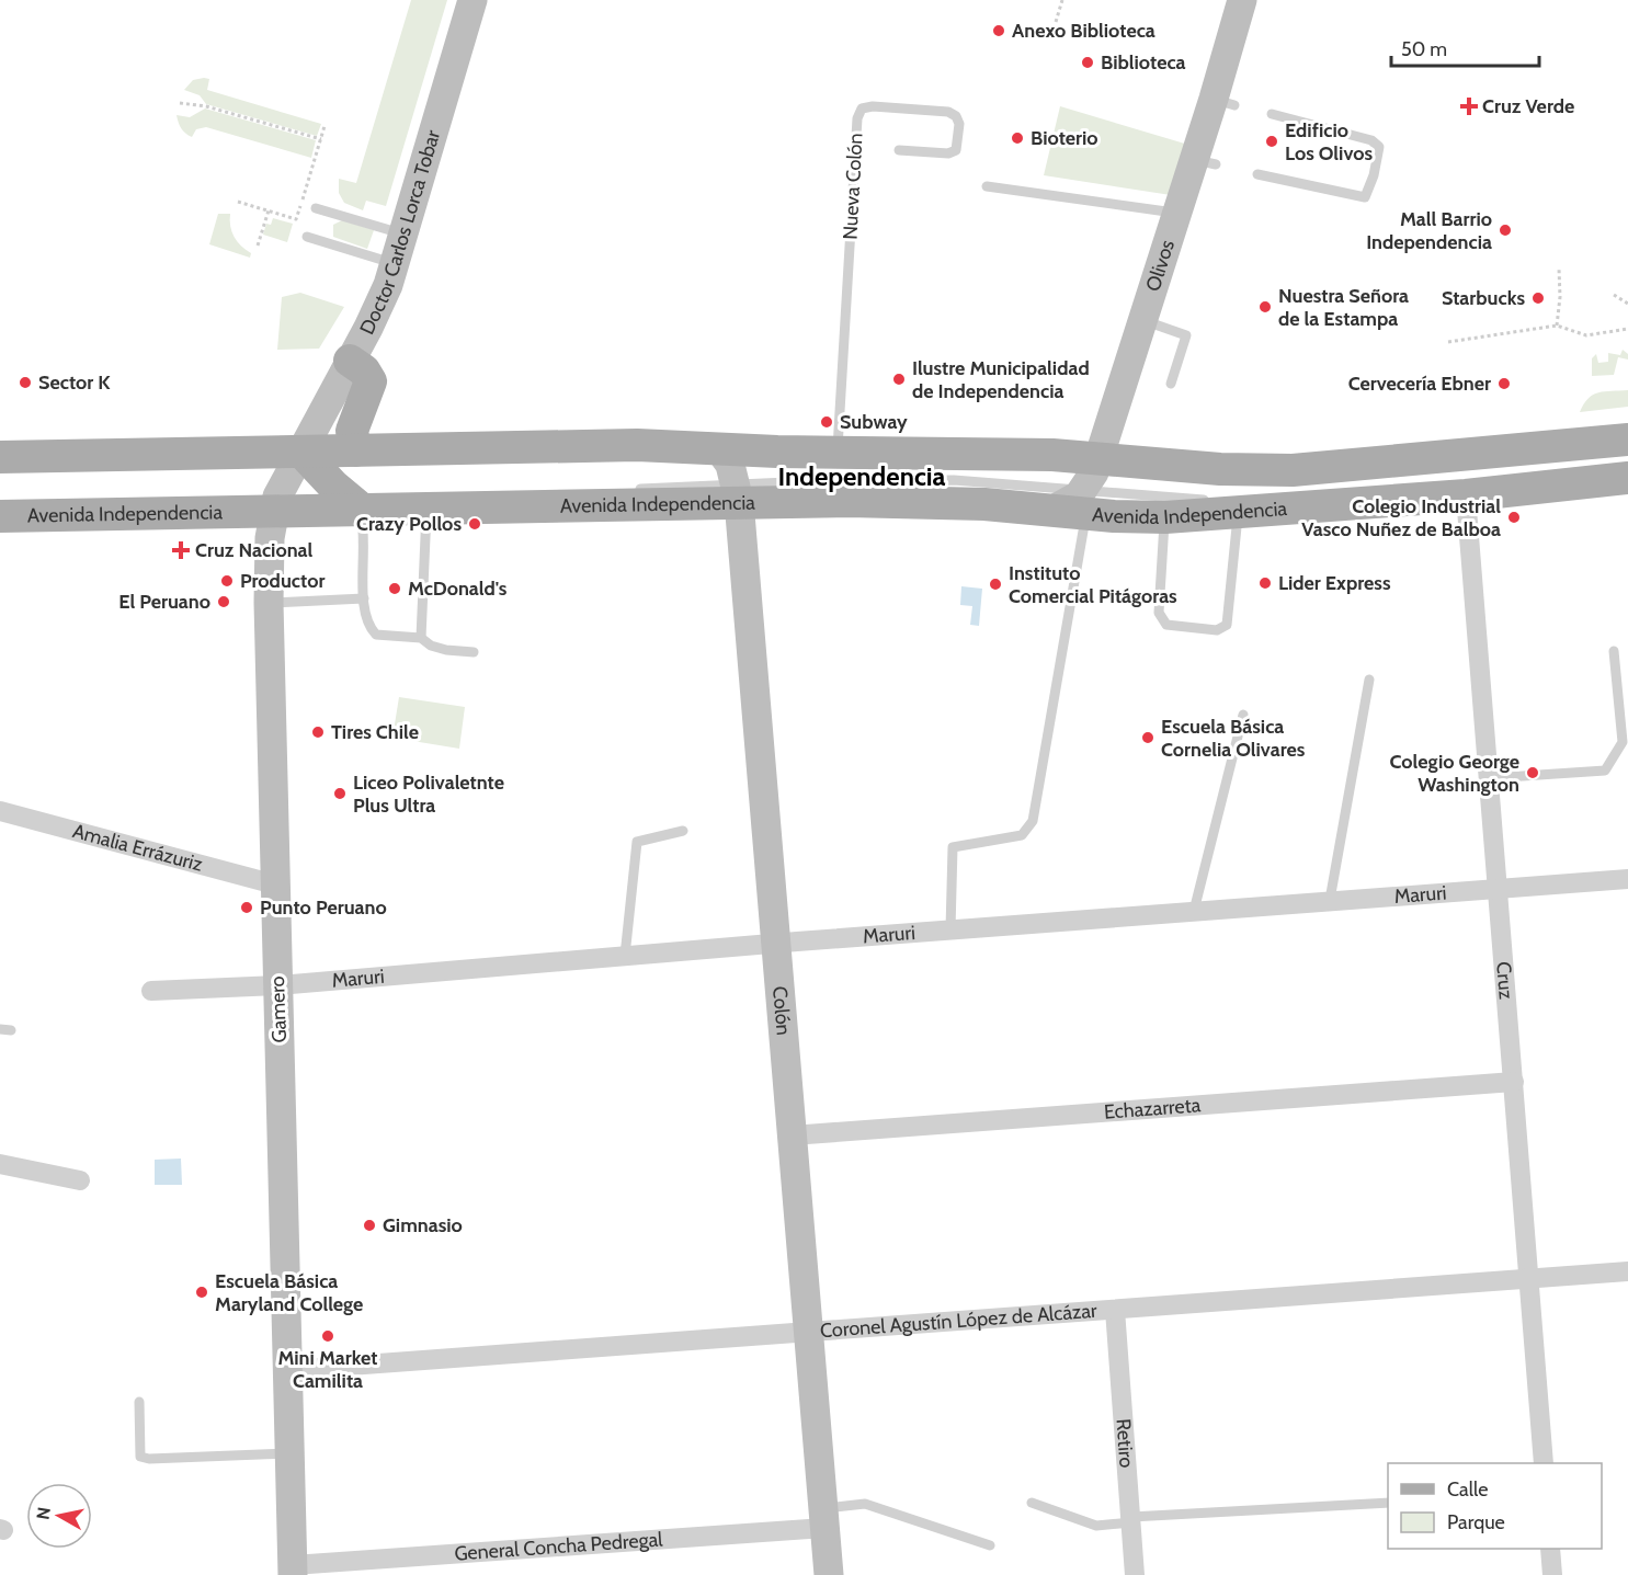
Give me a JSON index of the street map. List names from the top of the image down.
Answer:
{
  "streets": {
    "main road": [
      "Doctor Carlos Lorca Tobar",
      "Olivos",
      "Avenida Independencia",
      "Gamero",
      "Colón"
    ],
    "street": [
      "Amalia Errázuriz",
      "Maruri",
      "Cruz",
      "Echazarreta",
      "Coronel Agustín López de Alcázar",
      "Retiro",
      "General Concha Pedregal"
    ],
    "lane": ["Nueva Colón"]
  },
  "crossings": [
    ["Nueva Colón", "Avenida Independencia"],
    ["Doctor Carlos Lorca Tobar", "Avenida Independencia"],
    ["Doctor Carlos Lorca Tobar", "Gamero"],
    ["Olivos", "Avenida Independencia"],
    ["Avenida Independencia", "Cruz"],
    ["Avenida Independencia", "Gamero"],
    ["Avenida Independencia", "Colón"],
    ["Amalia Errázuriz", "Gamero"],
    ["Maruri", "Cruz"],
    ["Maruri", "Gamero"],
    ["Maruri", "Colón"],
    ["Cruz", "Echazarreta"],
    ["Cruz", "Coronel Agustín López de Alcázar"],
    ["Gamero", "Coronel Agustín López de Alcázar"],
    ["Gamero", "General Concha Pedregal"],
    ["Colón", "Echazarreta"],
    ["Colón", "Coronel Agustín López de Alcázar"],
    ["Colón", "General Concha Pedregal"],
    ["Coronel Agustín López de Alcázar", "Retiro"]
  ],
  "districts": ["Independencia"],
  "places": {
    "other": [
      "Anexo Biblioteca",
      "Biblioteca",
      "Bioterio",
      "Edificio Los Olivos",
      "Mall Barrio Independencia",
      "Starbucks",
      "Nuestra Señora de la Estampa",
      "Ilustre Municipalidad de Independencia",
      "Sector K",
      "Cervecería Ebner",
      "Subway",
      "Colegio Industrial Vasco Nuñez de Balboa",
      "Crazy Pollos",
      "Productor",
      "Lider Express",
      "Instituto Comercial Pitágoras",
      "McDonald's",
      "El Peruano",
      "Tires Chile",
      "Escuela Básica Cornelia Olivares",
      "Colegio George Washington",
      "Liceo Polivaletnte Plus Ultra",
      "Punto Peruano",
      "Gimnasio",
      "Escuela Básica Maryland College",
      "Mini Market Camilita"
    ],
    "health": ["Cruz Verde", "Cruz Nacional"]
  },
  "legend": ["Calle", "Parque"],
  "scale_bar": "50 m",
  "north": "left"
}
